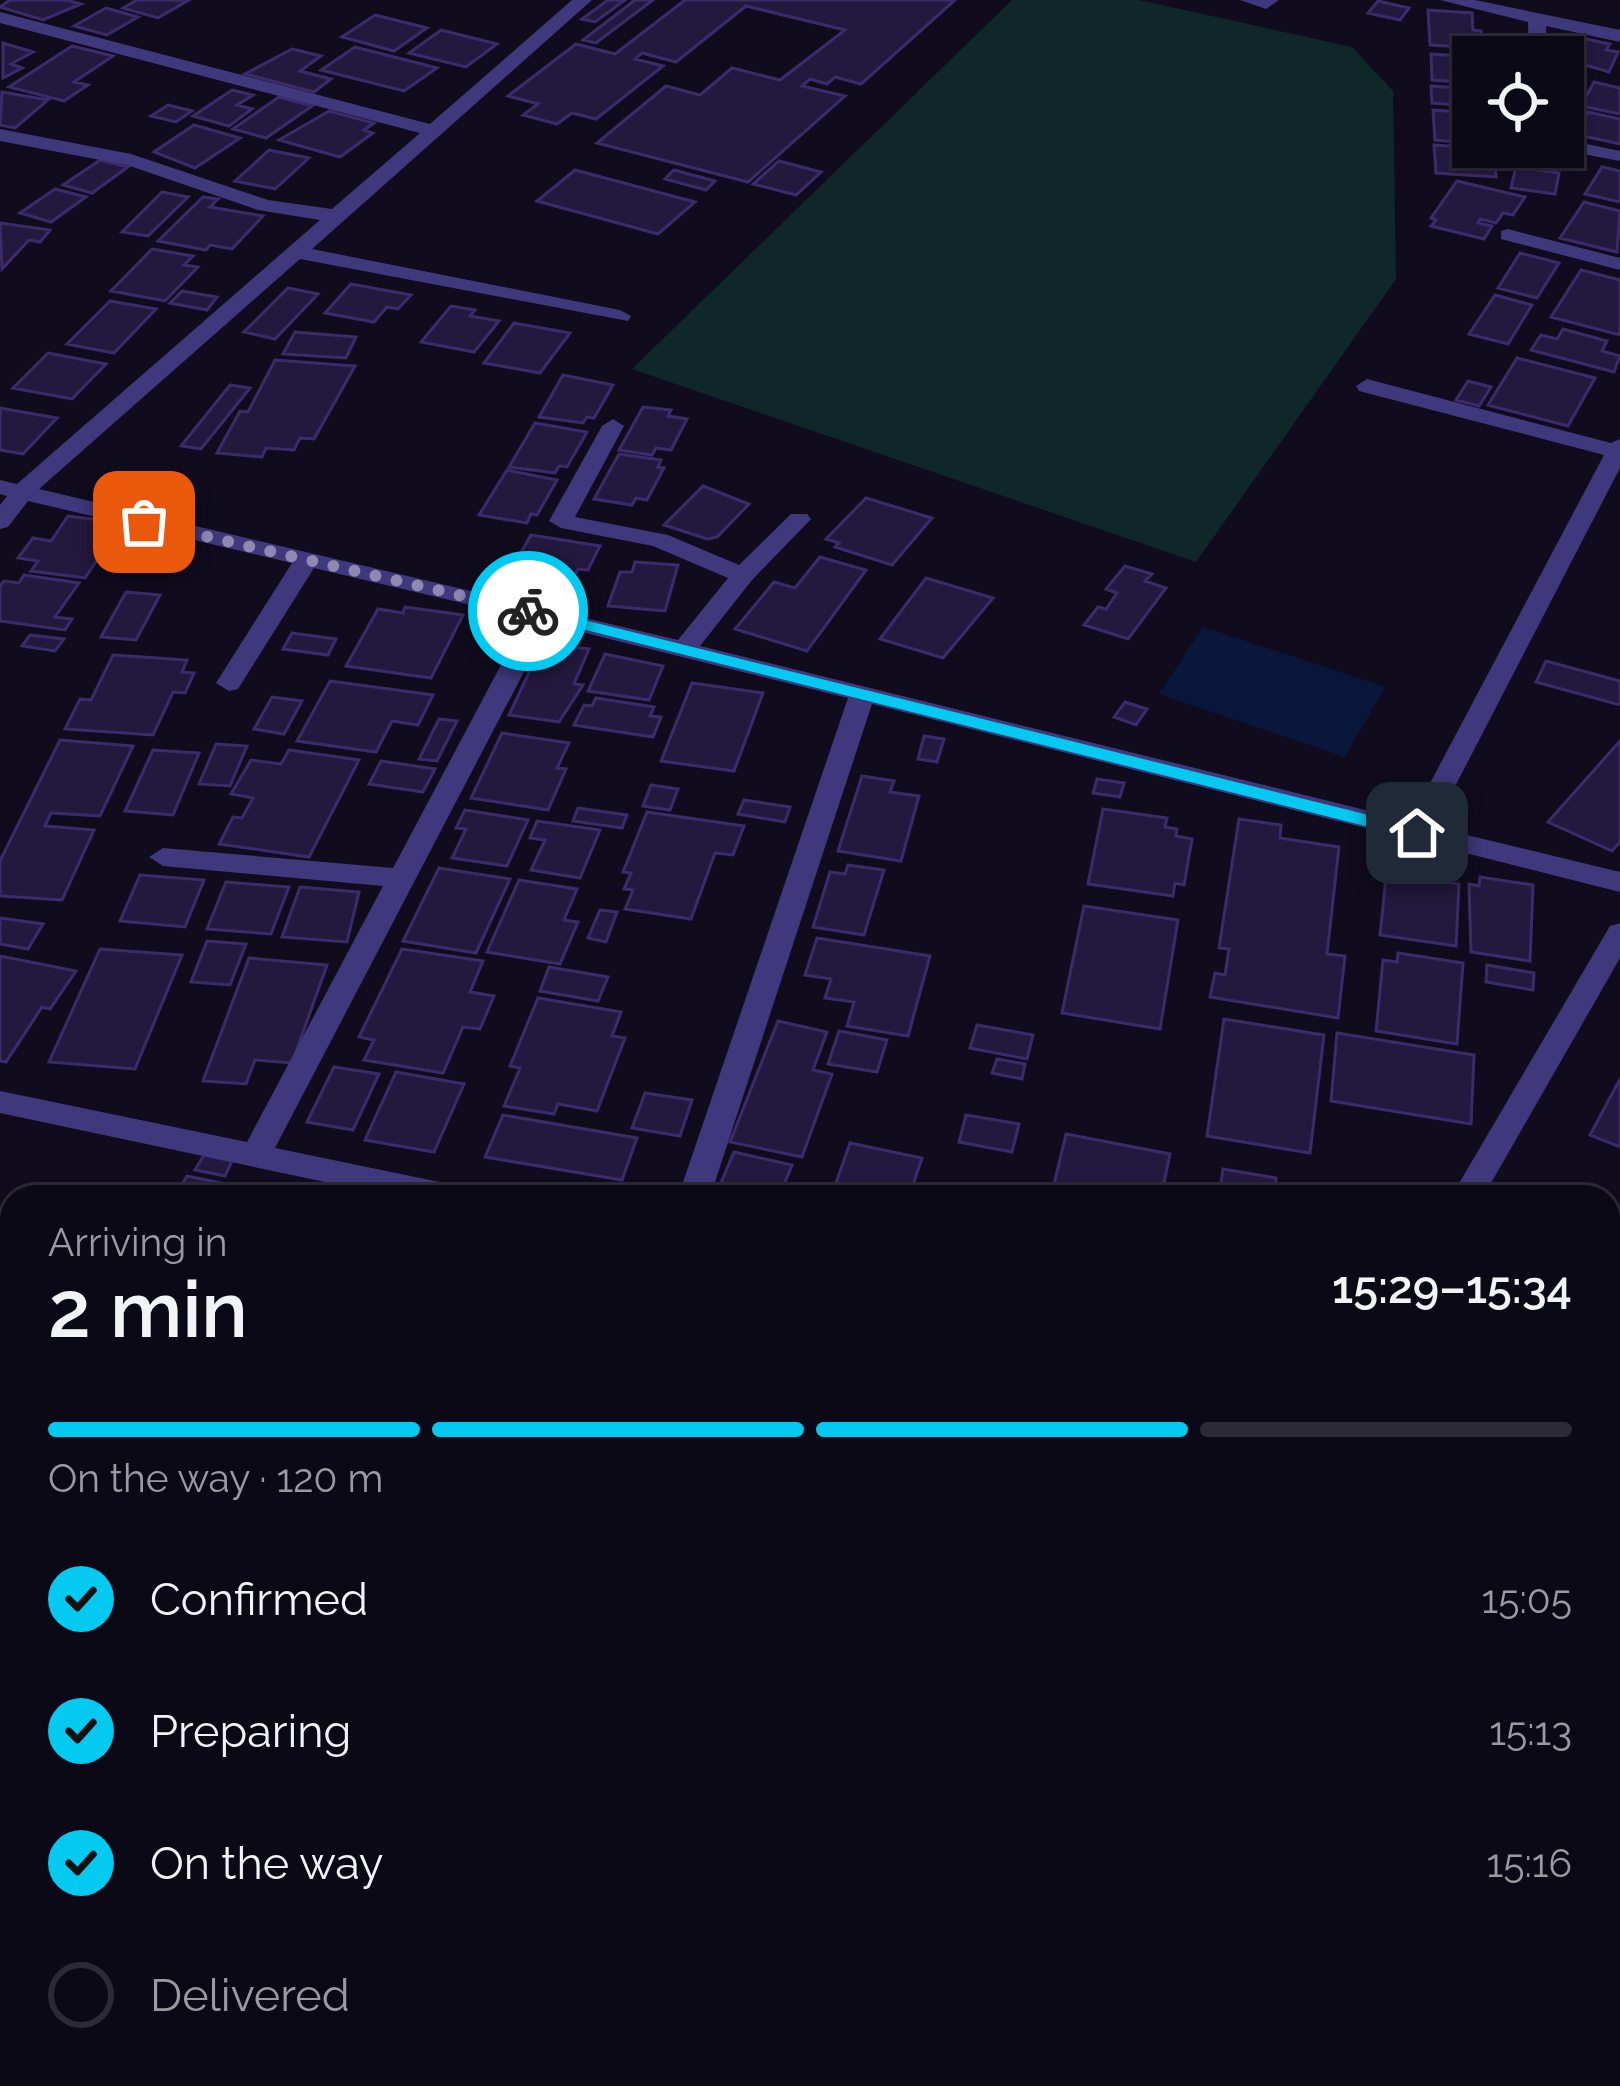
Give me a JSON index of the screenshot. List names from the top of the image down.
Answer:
{
  "page": {
    "heading": ["2 min", "Arriving in", "15:29–15:34"],
    "bar": "On the way · 120 m",
    "list": [
      ["Confirmed", "15:05"],
      ["Preparing", "15:13"],
      ["On the way", "15:16"],
      "Delivered"
    ]
  }
}
